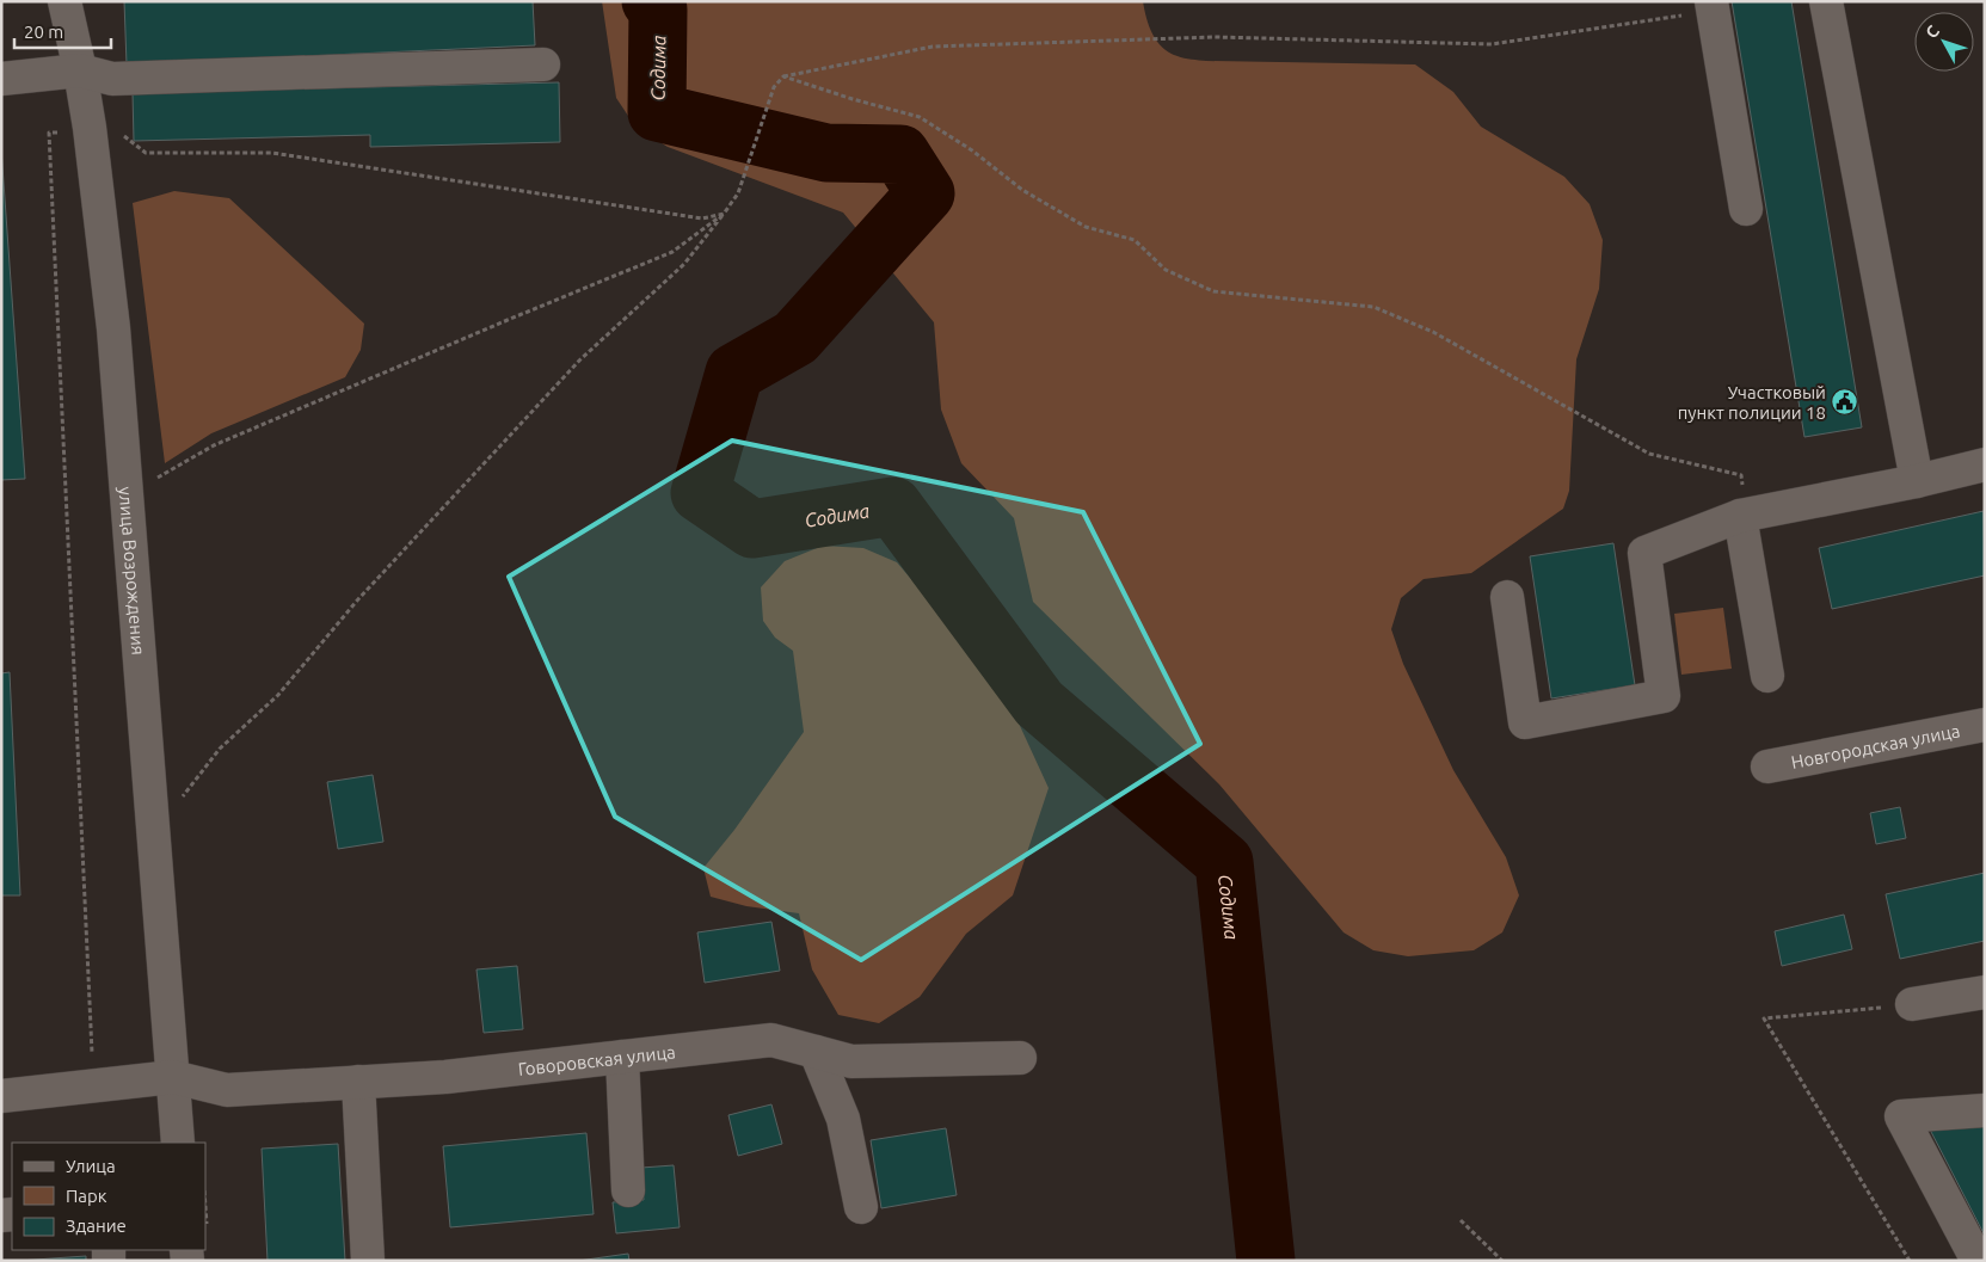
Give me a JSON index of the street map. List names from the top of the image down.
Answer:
{
  "streets": {
    "street": ["улица Возрождения", "Новгородская улица", "Говоровская улица"]
  },
  "crossings": [
    ["улица Возрождения", "Говоровская улица"]
  ],
  "water": ["Содима"],
  "places": {
    "public building": ["Участковый пункт полиции 18"]
  },
  "legend": ["Улица", "Парк", "Здание"],
  "scale_bar": "20 m",
  "north": "top left"
}
